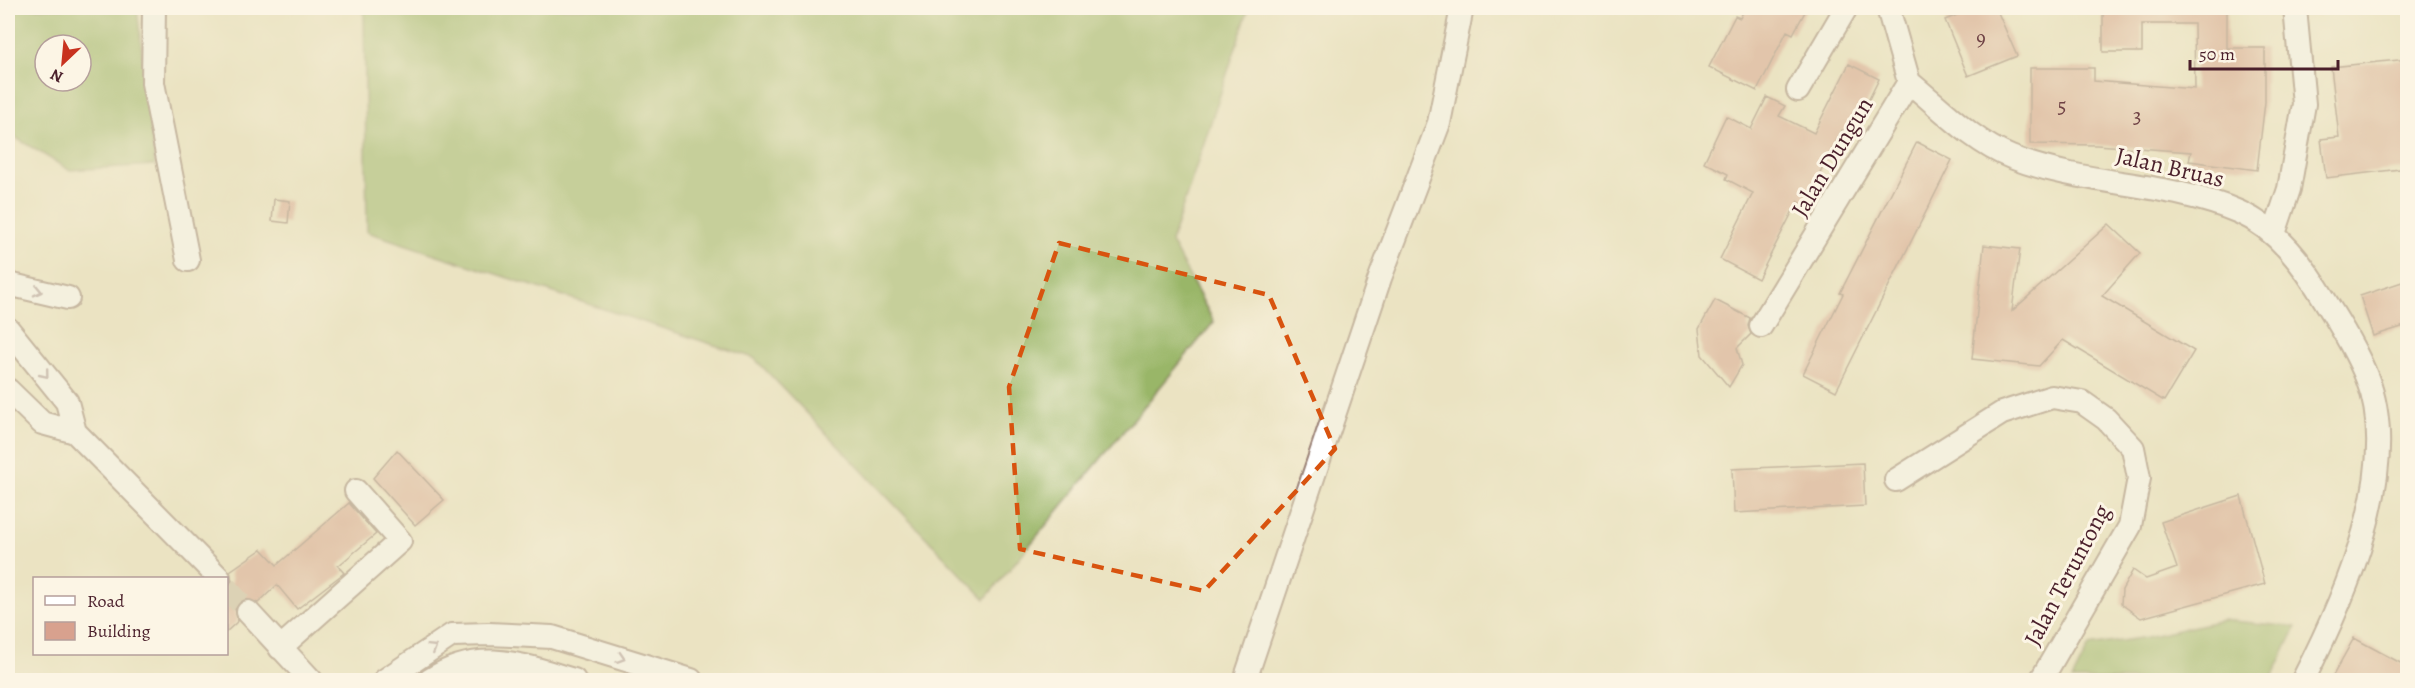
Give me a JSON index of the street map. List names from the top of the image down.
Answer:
{
  "streets": {
    "street": ["Jalan Dungun", "Jalan Bruas", "Jalan Teruntong"]
  },
  "crossings": [
    ["Jalan Dungun", "Jalan Bruas"]
  ],
  "house_numbers": ["9", "5", "3"],
  "legend": ["Road", "Building"],
  "scale_bar": "50 m",
  "north": "bottom left"
}
